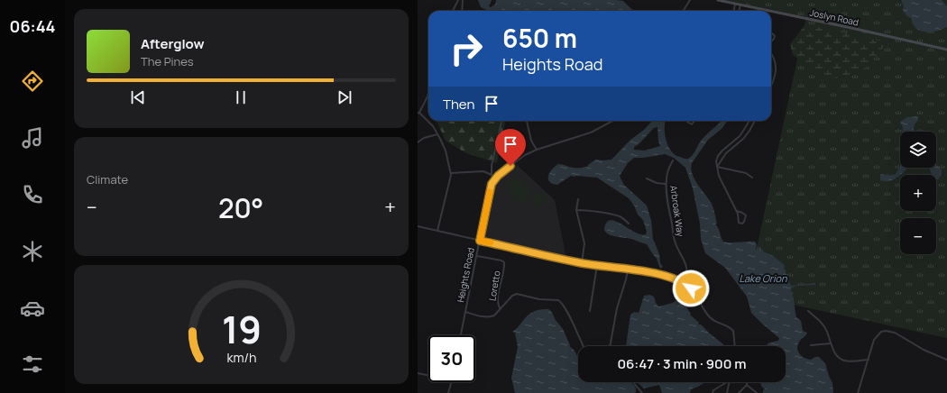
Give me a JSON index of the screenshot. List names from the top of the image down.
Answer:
{
  "streets": {
    "street": [
      "Joslyn Road",
      "Arbroak Way",
      "Heights Road",
      "Loretto"
    ]
  },
  "crossings": [
    ["Heights Road", "Loretto"]
  ],
  "water": ["Lake Orion"],
  "page": {
    "tabs": "06:44",
    "turn": ["650 m", "Heights Road"],
    "song": ["Afterglow", "The Pines"],
    "then": "Then",
    "map_buttons": ["+", "−"],
    "tile": "Climate",
    "heat": ["−", "20°", "+"],
    "limit": "30",
    "trip": "06:47 · 3 min · 900 m",
    "gauge": ["19", "km/h"]
  }
}
